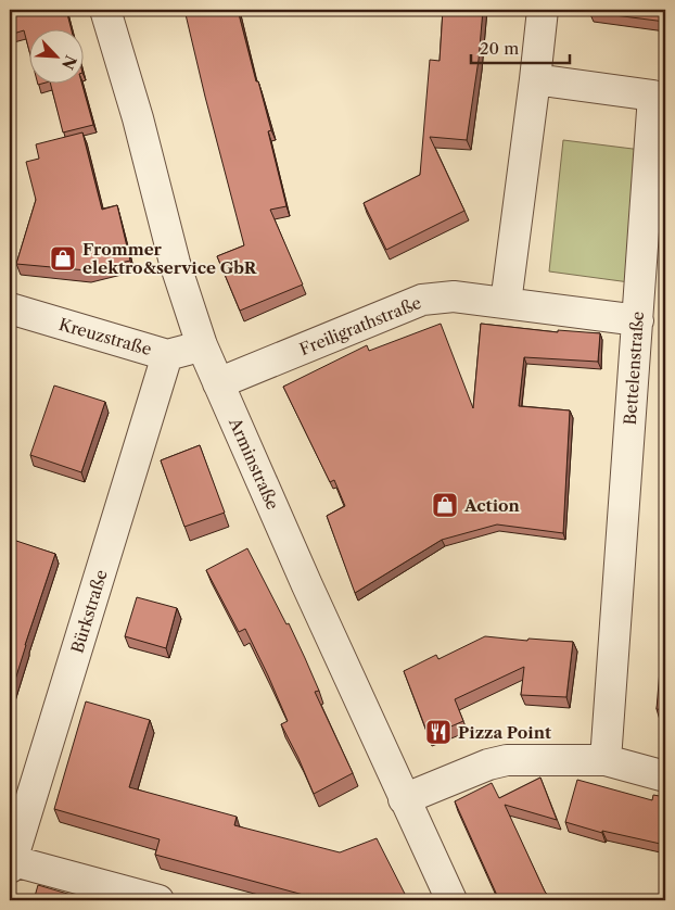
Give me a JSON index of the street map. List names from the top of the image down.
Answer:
{
  "streets": {
    "street": [
      "Freiligrathstraße",
      "Kreuzstraße",
      "Bettelenstraße",
      "Arminstraße",
      "Bürkstraße"
    ]
  },
  "crossings": [
    ["Freiligrathstraße", "Bettelenstraße"],
    ["Freiligrathstraße", "Arminstraße"],
    ["Kreuzstraße", "Arminstraße"],
    ["Kreuzstraße", "Bürkstraße"]
  ],
  "places": {
    "shop": ["Frommer elektro&service GbR", "Action"],
    "restaurant": ["Pizza Point"]
  },
  "scale_bar": "20 m",
  "north": "bottom right"
}
